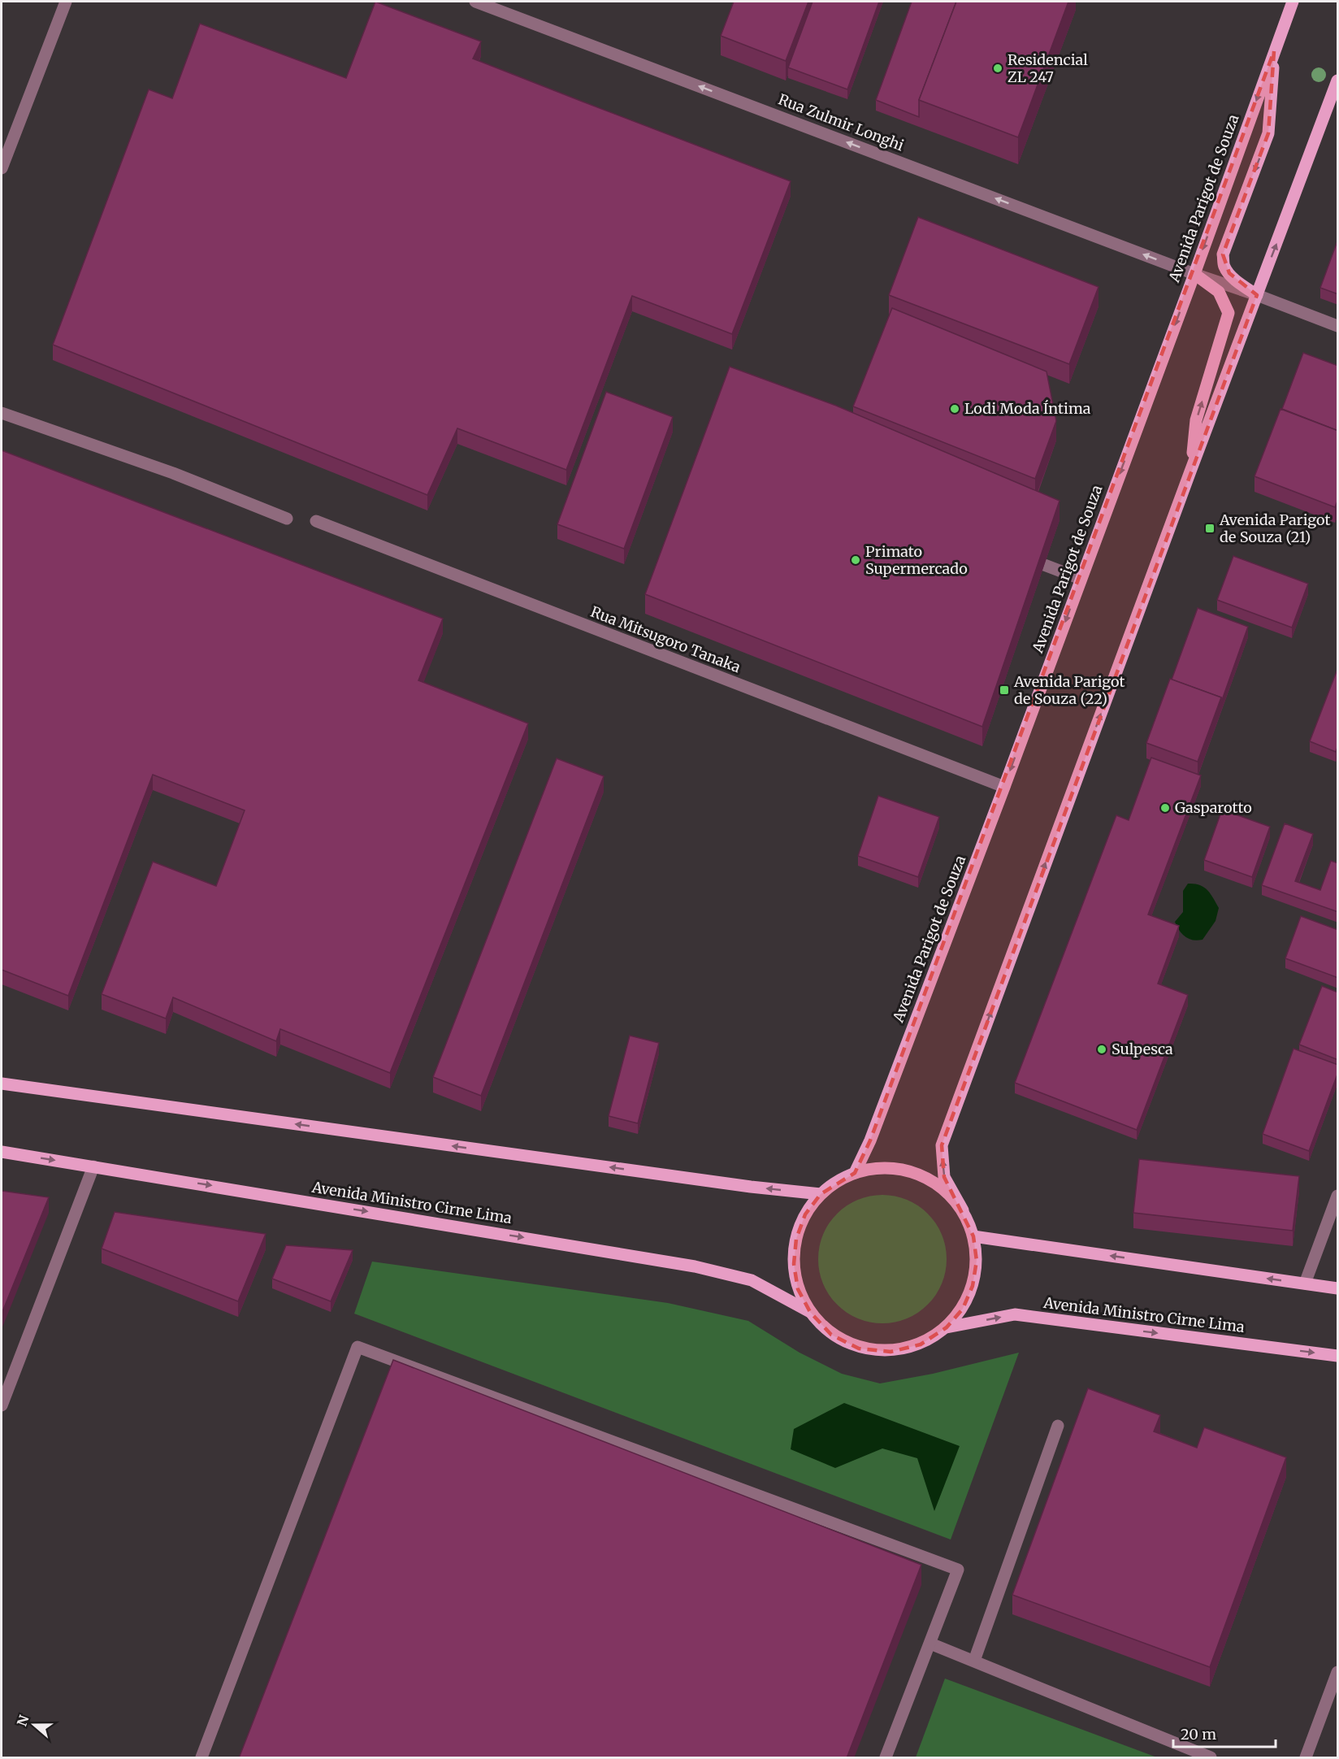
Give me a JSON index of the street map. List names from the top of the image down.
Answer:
{
  "streets": {
    "main road": ["Avenida Parigot de Souza", "Avenida Ministro Cirne Lima"],
    "street": ["Rua Zulmir Longhi", "Rua Mitsugoro Tanaka"]
  },
  "crossings": [
    ["Rua Zulmir Longhi", "Avenida Parigot de Souza"],
    ["Avenida Parigot de Souza", "Rua Mitsugoro Tanaka"]
  ],
  "one_way": ["Rua Zulmir Longhi"],
  "places": {
    "other": [
      "Residencial ZL 247",
      "Lodi Moda Íntima",
      "Primato Supermercado",
      "Gasparotto",
      "Sulpesca"
    ],
    "transit": ["Avenida Parigot de Souza (21)", "Avenida Parigot de Souza (22)"]
  },
  "scale_bar": "20 m",
  "north": "left"
}
